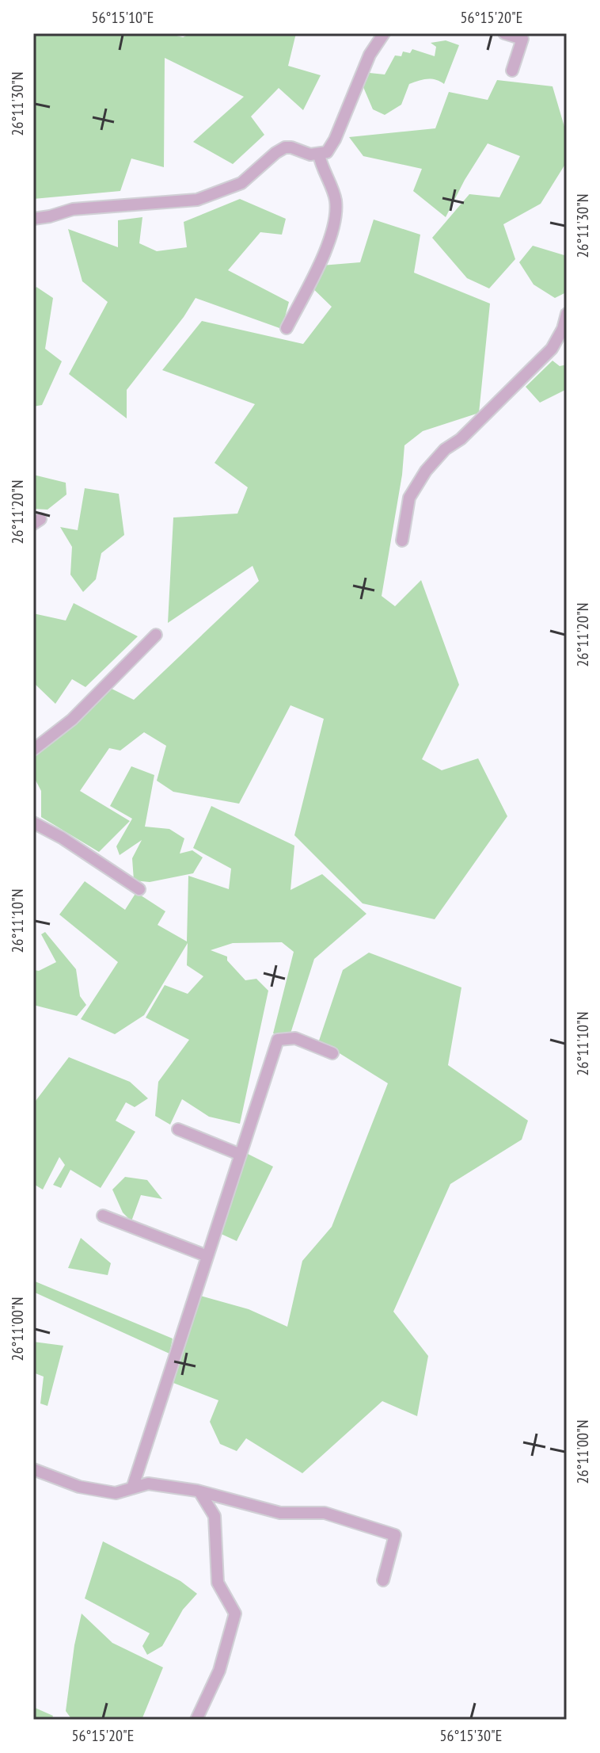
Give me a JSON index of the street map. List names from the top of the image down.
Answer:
{
  "coordinates": [
    "56°15'10\"E",
    "56°15'20\"E",
    "26°11'30\"N",
    "26°11'20\"N",
    "26°11'10\"N",
    "26°11'00\"N",
    "56°15'30\"E"
  ]
}
